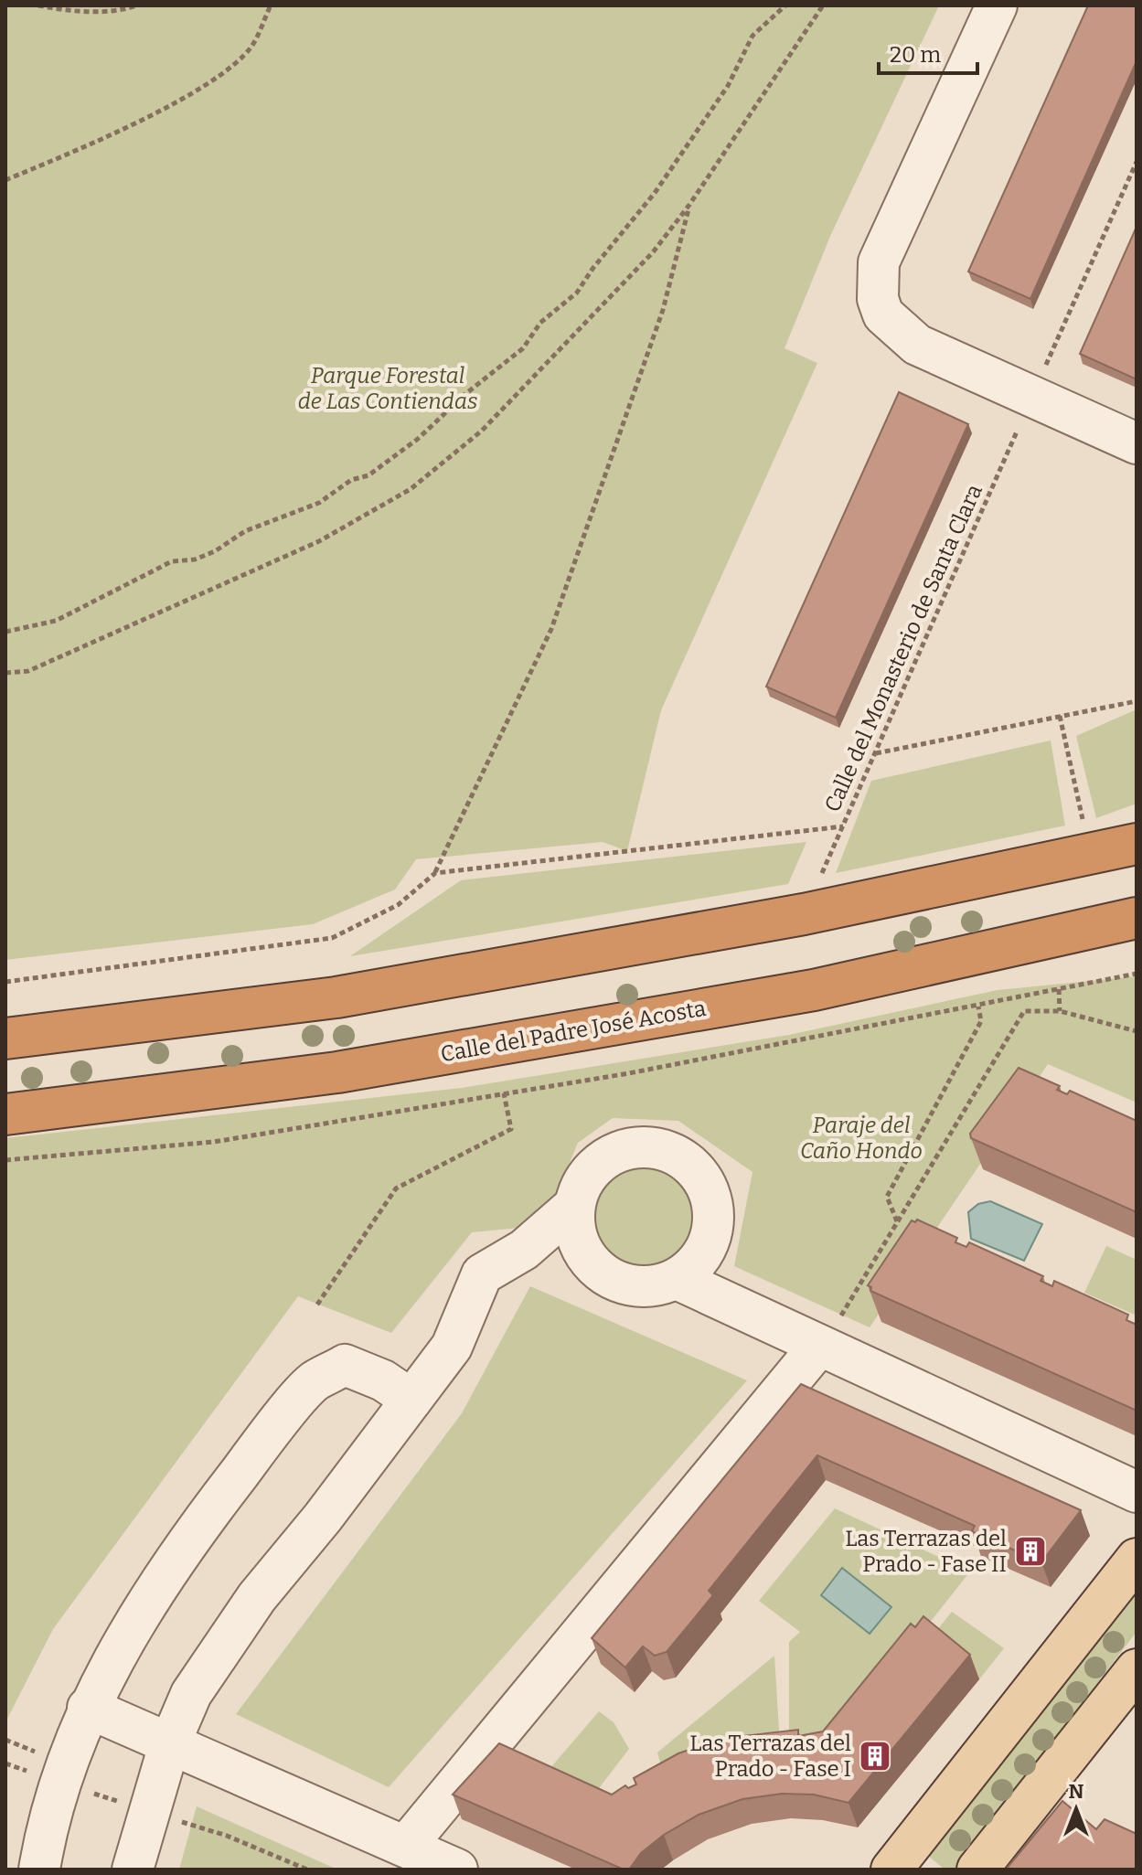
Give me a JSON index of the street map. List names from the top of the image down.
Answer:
{
  "streets": {
    "highway": ["Calle del Padre José Acosta"],
    "path": ["Calle del Monasterio de Santa Clara"]
  },
  "parks": ["Parque Forestal de Las Contiendas", "Paraje del Caño Hondo"],
  "places": {
    "building": ["Las Terrazas del Prado - Fase II", "Las Terrazas del Prado - Fase I"]
  },
  "scale_bar": "20 m",
  "north": "top"
}
